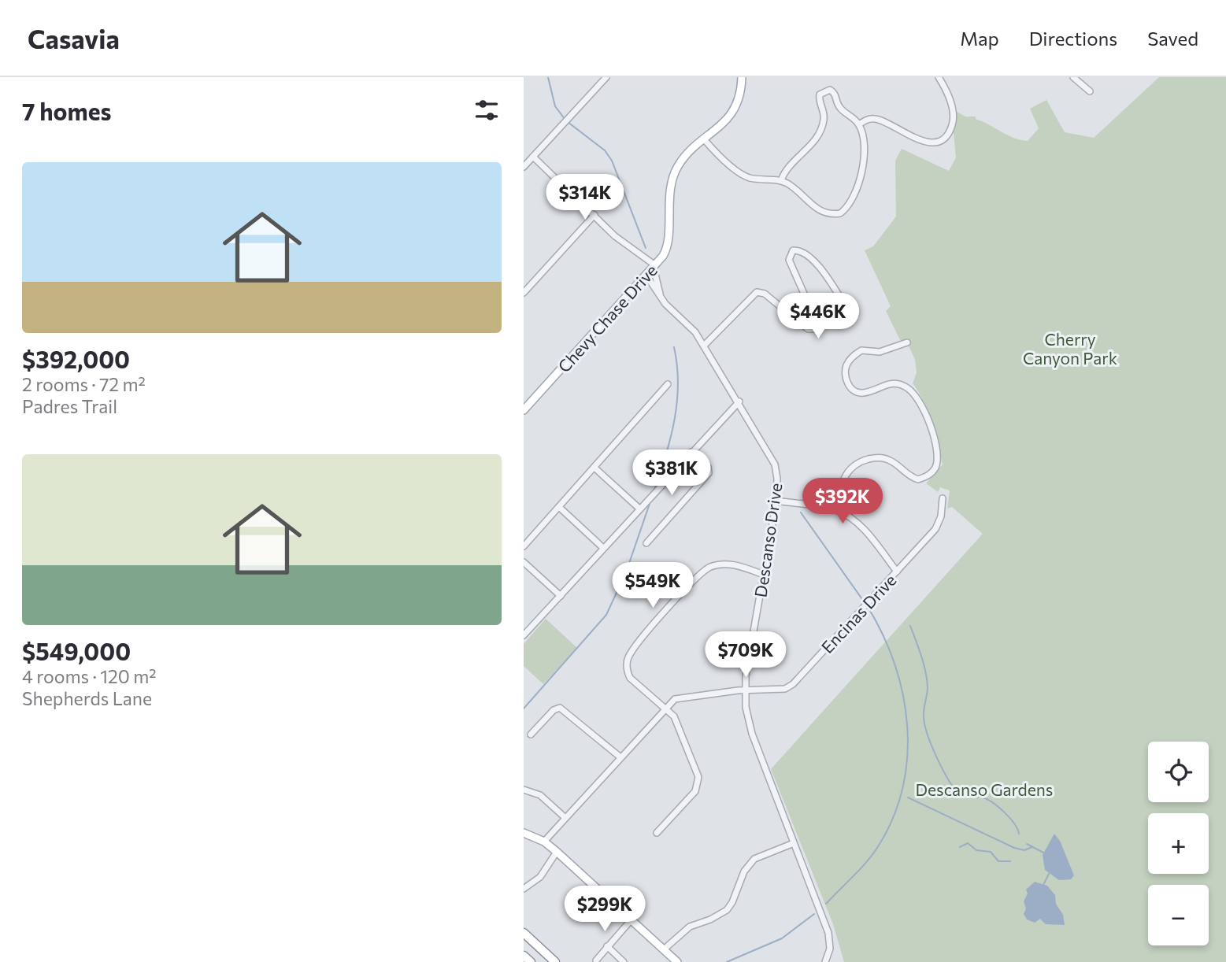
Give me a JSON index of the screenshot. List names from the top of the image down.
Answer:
{
  "streets": {
    "main road": ["Chevy Chase Drive"],
    "street": ["Descanso Drive", "Encinas Drive"]
  },
  "crossings": [
    ["Chevy Chase Drive", "Descanso Drive"],
    ["Descanso Drive", "Encinas Drive"]
  ],
  "parks": ["Cherry Canyon Park", "Descanso Gardens"],
  "page": {
    "header": "Casavia",
    "nav": ["Map", "Directions", "Saved"],
    "heading": "7 homes",
    "list": [
      {
        "name": "$392,000",
        "note": "2 rooms · 72 m² · Padres Trail"
      },
      {
        "name": "$549,000",
        "note": "4 rooms · 120 m² · Shepherds Lane"
      }
    ],
    "price": [
      "$314K",
      "$446K",
      "$381K",
      "$392K",
      "$549K",
      "$709K",
      "$299K"
    ],
    "map_buttons": ["+", "−"]
  }
}
